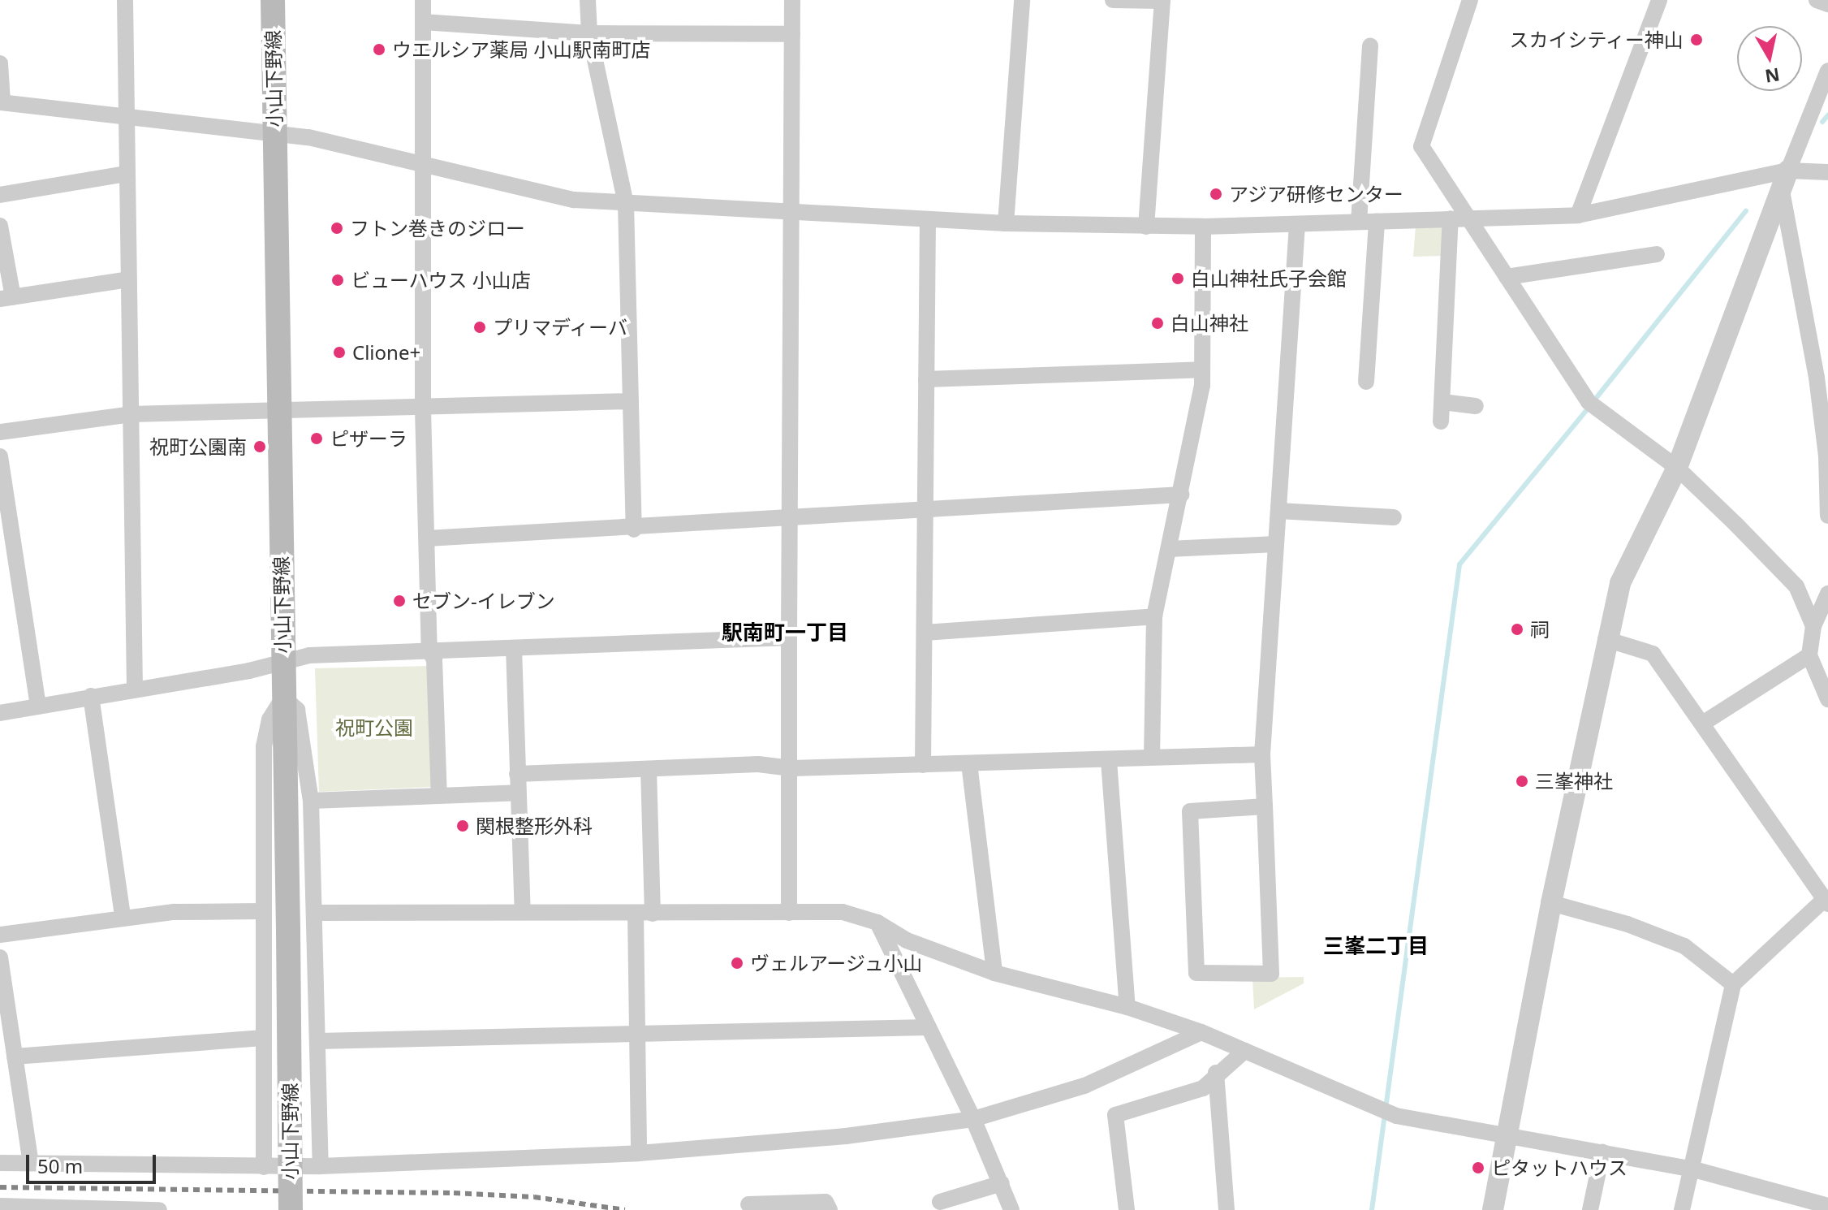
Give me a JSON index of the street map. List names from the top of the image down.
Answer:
{
  "streets": {
    "main road": ["小山下野線"]
  },
  "districts": ["駅南町一丁目", "三峯二丁目"],
  "parks": ["祝町公園"],
  "places": [
    "スカイシティー神山",
    "ウエルシア薬局 小山駅南町店",
    "アジア研修センター",
    "フトン巻きのジロー",
    "白山神社氏子会館",
    "ビューハウス 小山店",
    "白山神社",
    "プリマディーバ",
    "Clione+",
    "ピザーラ",
    "祝町公園南",
    "セブン-イレブン",
    "祠",
    "三峯神社",
    "関根整形外科",
    "ヴェルアージュ小山",
    "ピタットハウス"
  ],
  "scale_bar": "50 m",
  "north": "bottom"
}
